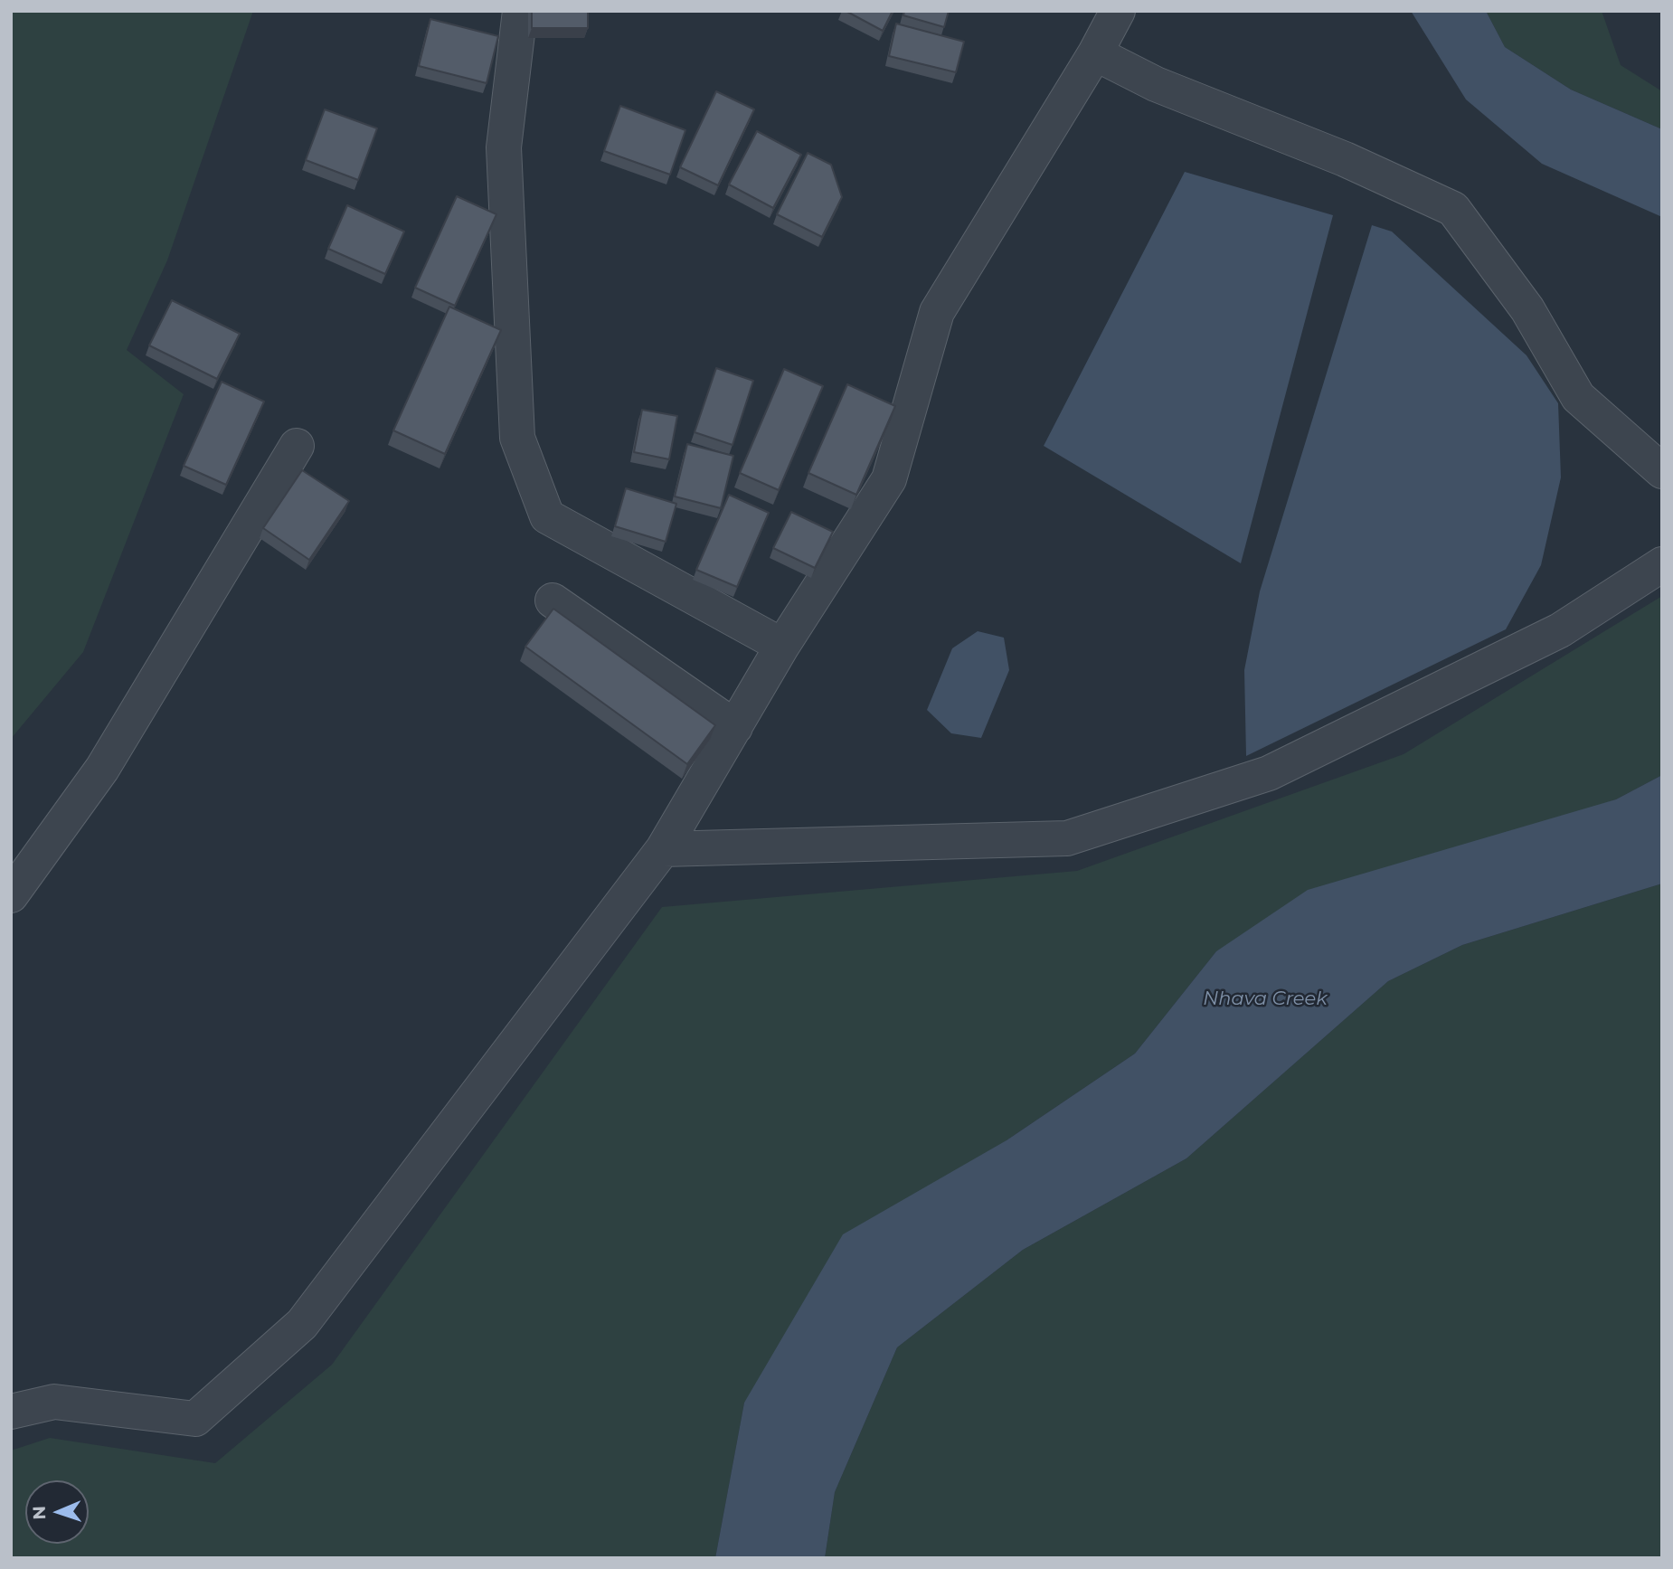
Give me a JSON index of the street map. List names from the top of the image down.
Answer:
{
  "water": ["Nhava Creek"],
  "north": "left"
}
